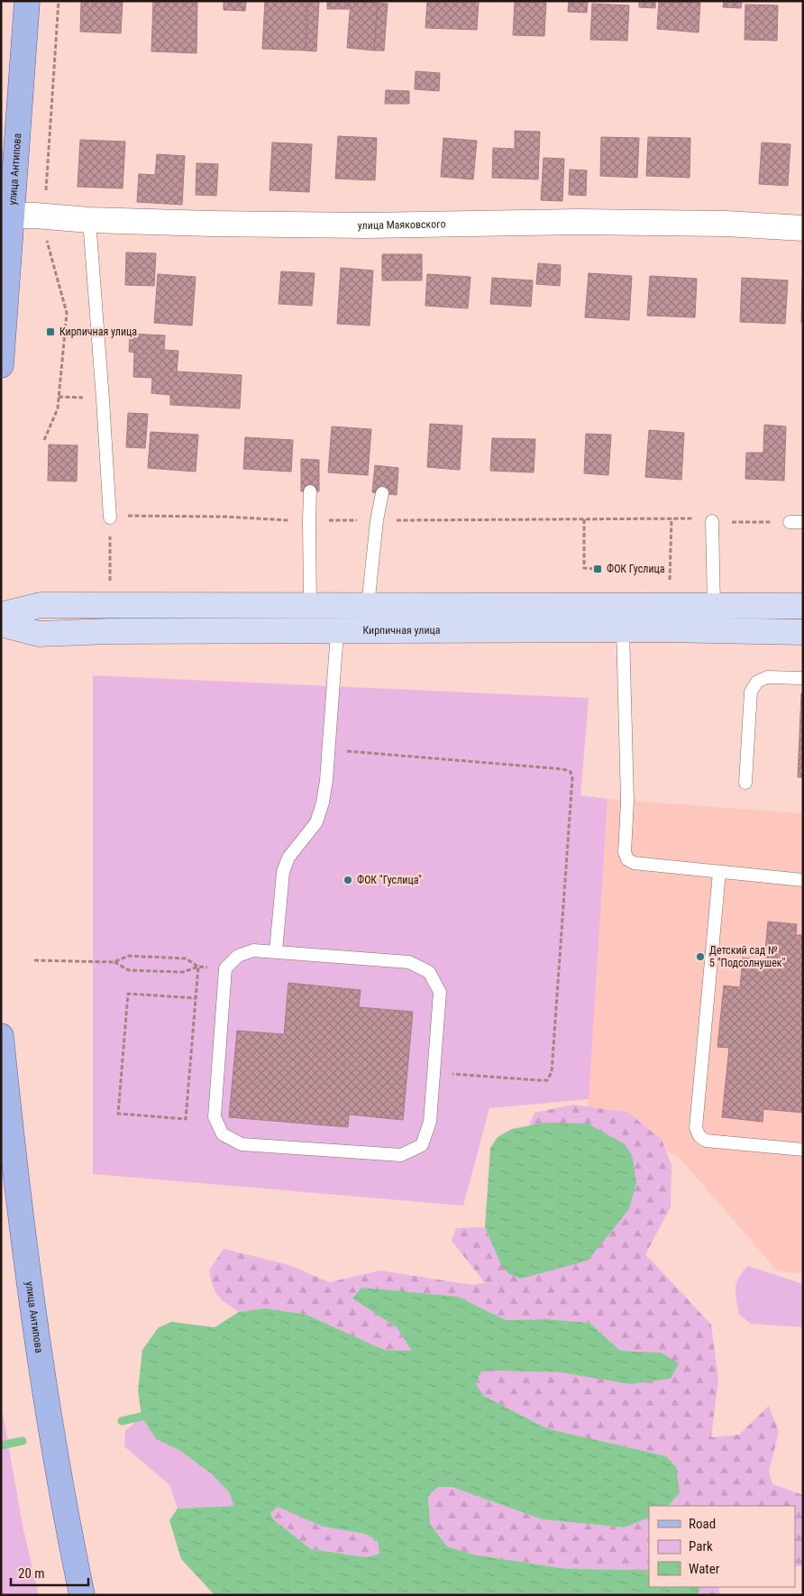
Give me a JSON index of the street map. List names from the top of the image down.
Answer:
{
  "streets": {
    "main road": ["улица Антипова"],
    "street": ["улица Маяковского", "Кирпичная улица"]
  },
  "crossings": [
    ["улица Антипова", "улица Маяковского"]
  ],
  "places": {
    "transit": ["Кирпичная улица", "ФОК Гуслица"],
    "other": ["ФОК \"Гуслица\"", "Детский сад № 5 \"Подсолнушек\""]
  },
  "legend": ["Road", "Park", "Water"],
  "scale_bar": "20 m"
}
